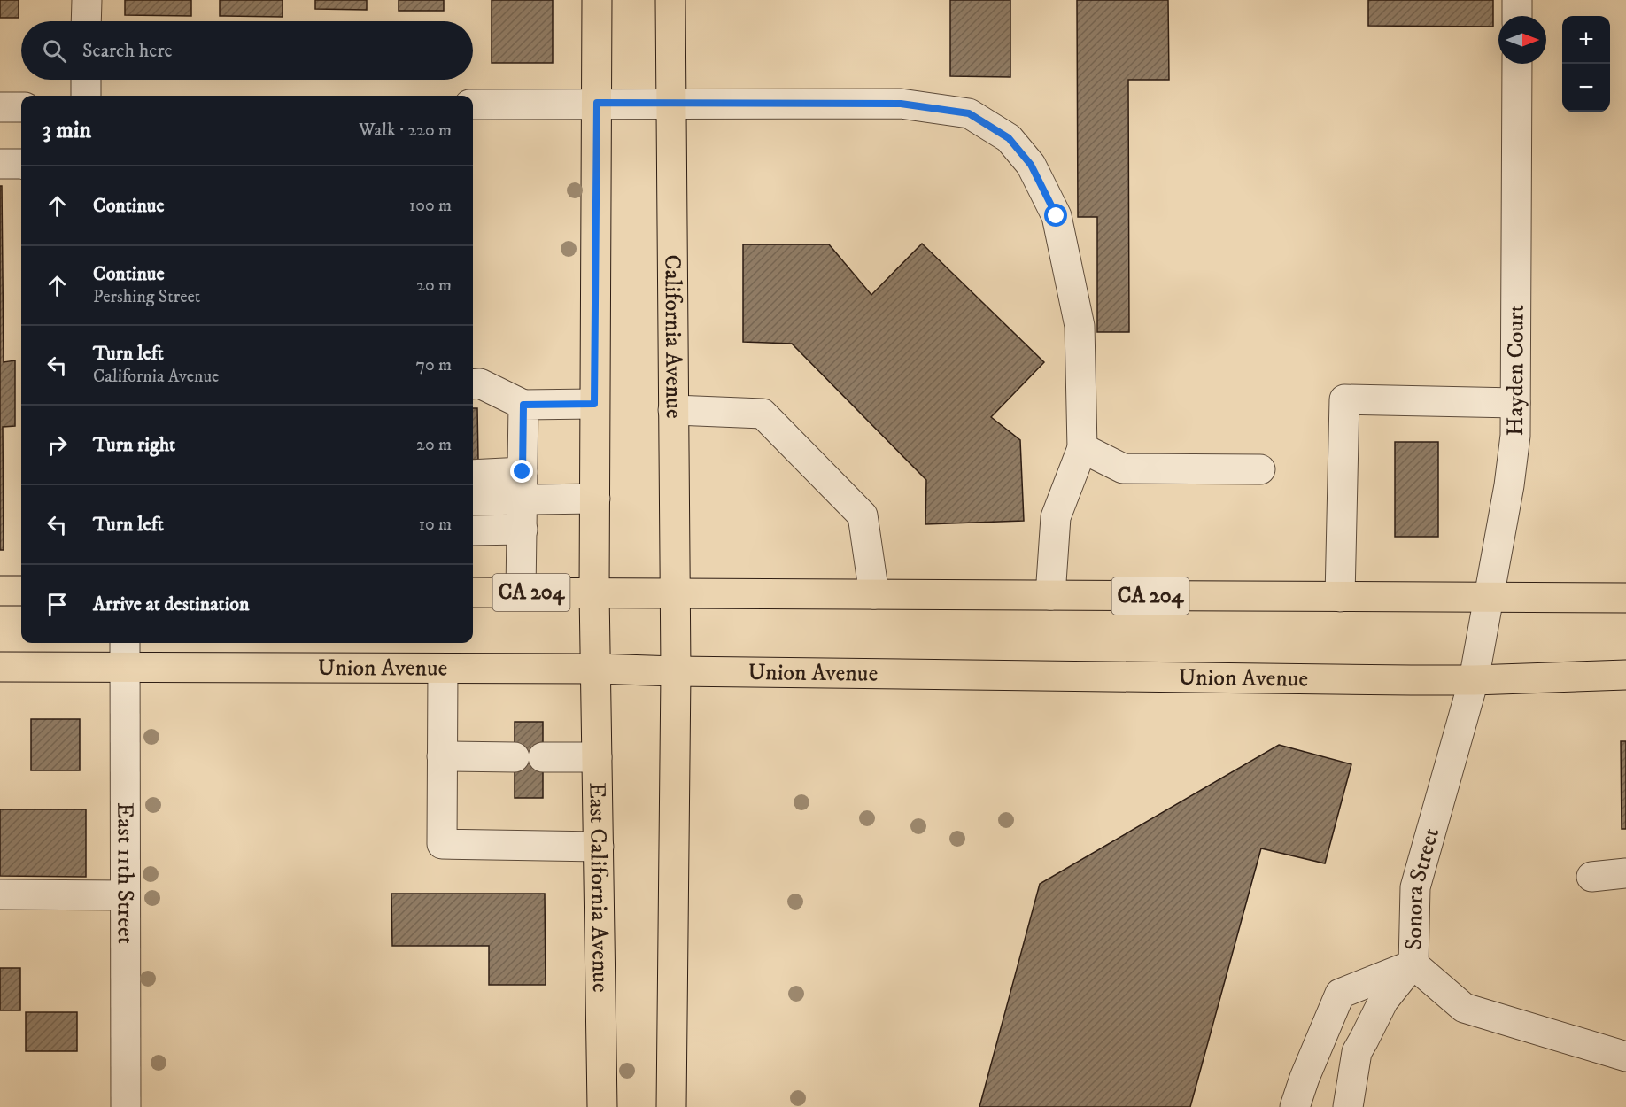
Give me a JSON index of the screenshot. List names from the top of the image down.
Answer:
{
  "streets": {
    "main road": [
      "California Avenue",
      "CA 204",
      "Union Avenue",
      "East California Avenue"
    ],
    "street": ["Hayden Court", "East 11th Street", "Sonora Street"]
  },
  "crossings": [
    ["California Avenue", "CA 204"],
    ["California Avenue", "Union Avenue"],
    ["Hayden Court", "CA 204"],
    ["Hayden Court", "Union Avenue"],
    ["Hayden Court", "Sonora Street"],
    ["Union Avenue", "East 11th Street"],
    ["Union Avenue", "East California Avenue"],
    ["Union Avenue", "Sonora Street"]
  ],
  "north": "right",
  "page": {
    "map_buttons": ["+", "−"],
    "search": "Search here",
    "heading": ["3 min", "Walk · 220 m"],
    "list": [
      ["Continue", "100 m"],
      ["Continue", "Pershing Street", "20 m"],
      ["Turn left", "California Avenue", "70 m"],
      ["Turn right", "20 m"],
      ["Turn left", "10 m"],
      "Arrive at destination"
    ]
  }
}
